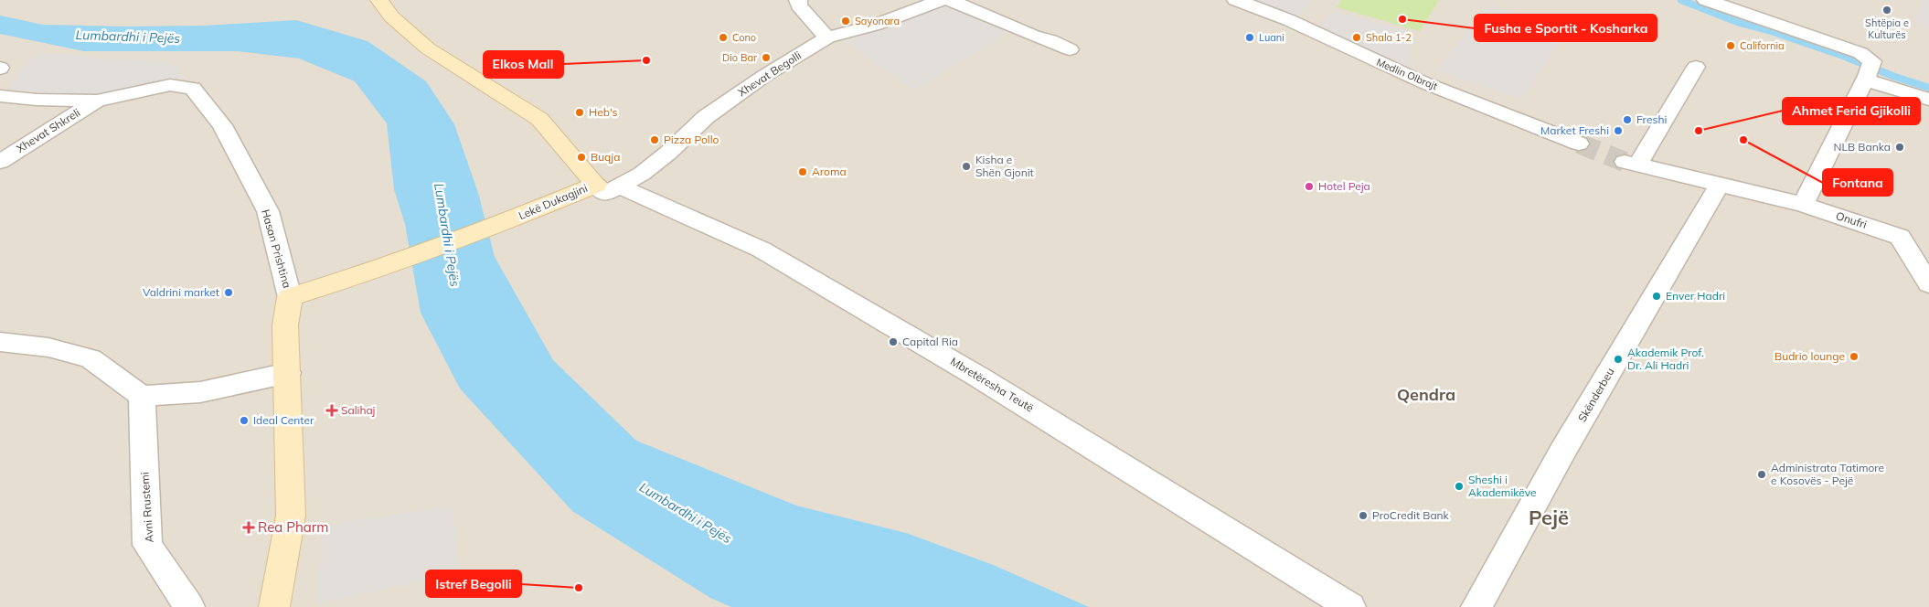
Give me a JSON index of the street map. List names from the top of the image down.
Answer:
{
  "streets": {
    "street": [
      "Xhevat Begolli",
      "Medlin Olbrajt",
      "Xhevat Shkreli",
      "Lekë Dukagjini",
      "Onufri",
      "Hasan Prishtina",
      "Mbretëresha Teutë",
      "Skënderbeu",
      "Avni Rrustemi"
    ]
  },
  "crossings": [
    ["Xhevat Begolli", "Lekë Dukagjini"],
    ["Xhevat Begolli", "Mbretëresha Teutë"],
    ["Xhevat Shkreli", "Hasan Prishtina"],
    ["Lekë Dukagjini", "Hasan Prishtina"],
    ["Lekë Dukagjini", "Mbretëresha Teutë"]
  ],
  "districts": ["Qendra", "Pejë"],
  "water": ["Lumbardhi i Pejës"],
  "places": {
    "other": [
      "Shtëpia e Kulturës",
      "Fusha e Sportit - Kosharka",
      "Sayonara",
      "Cono",
      "Luani",
      "Shala 1-2",
      "California",
      "Dio Bar",
      "Elkos Mall",
      "Heb's",
      "Freshi",
      "Market Freshi",
      "Ahmet Ferid Gjikolli",
      "Pizza Pollo",
      "Fontana",
      "NLB Banka",
      "Buqja",
      "Kisha e Shën Gjonit",
      "Aroma",
      "Hotel Peja",
      "Valdrini market",
      "Enver Hadri",
      "Capital Ria",
      "Budrio lounge",
      "Akademik Prof. Dr. Ali Hadri",
      "Ideal Center",
      "Administrata Tatimore e Kosovës - Pejë",
      "Sheshi i Akademikëve",
      "ProCredit Bank",
      "Istref Begolli"
    ],
    "health": ["Salihaj", "Rea Pharm"]
  }
}
